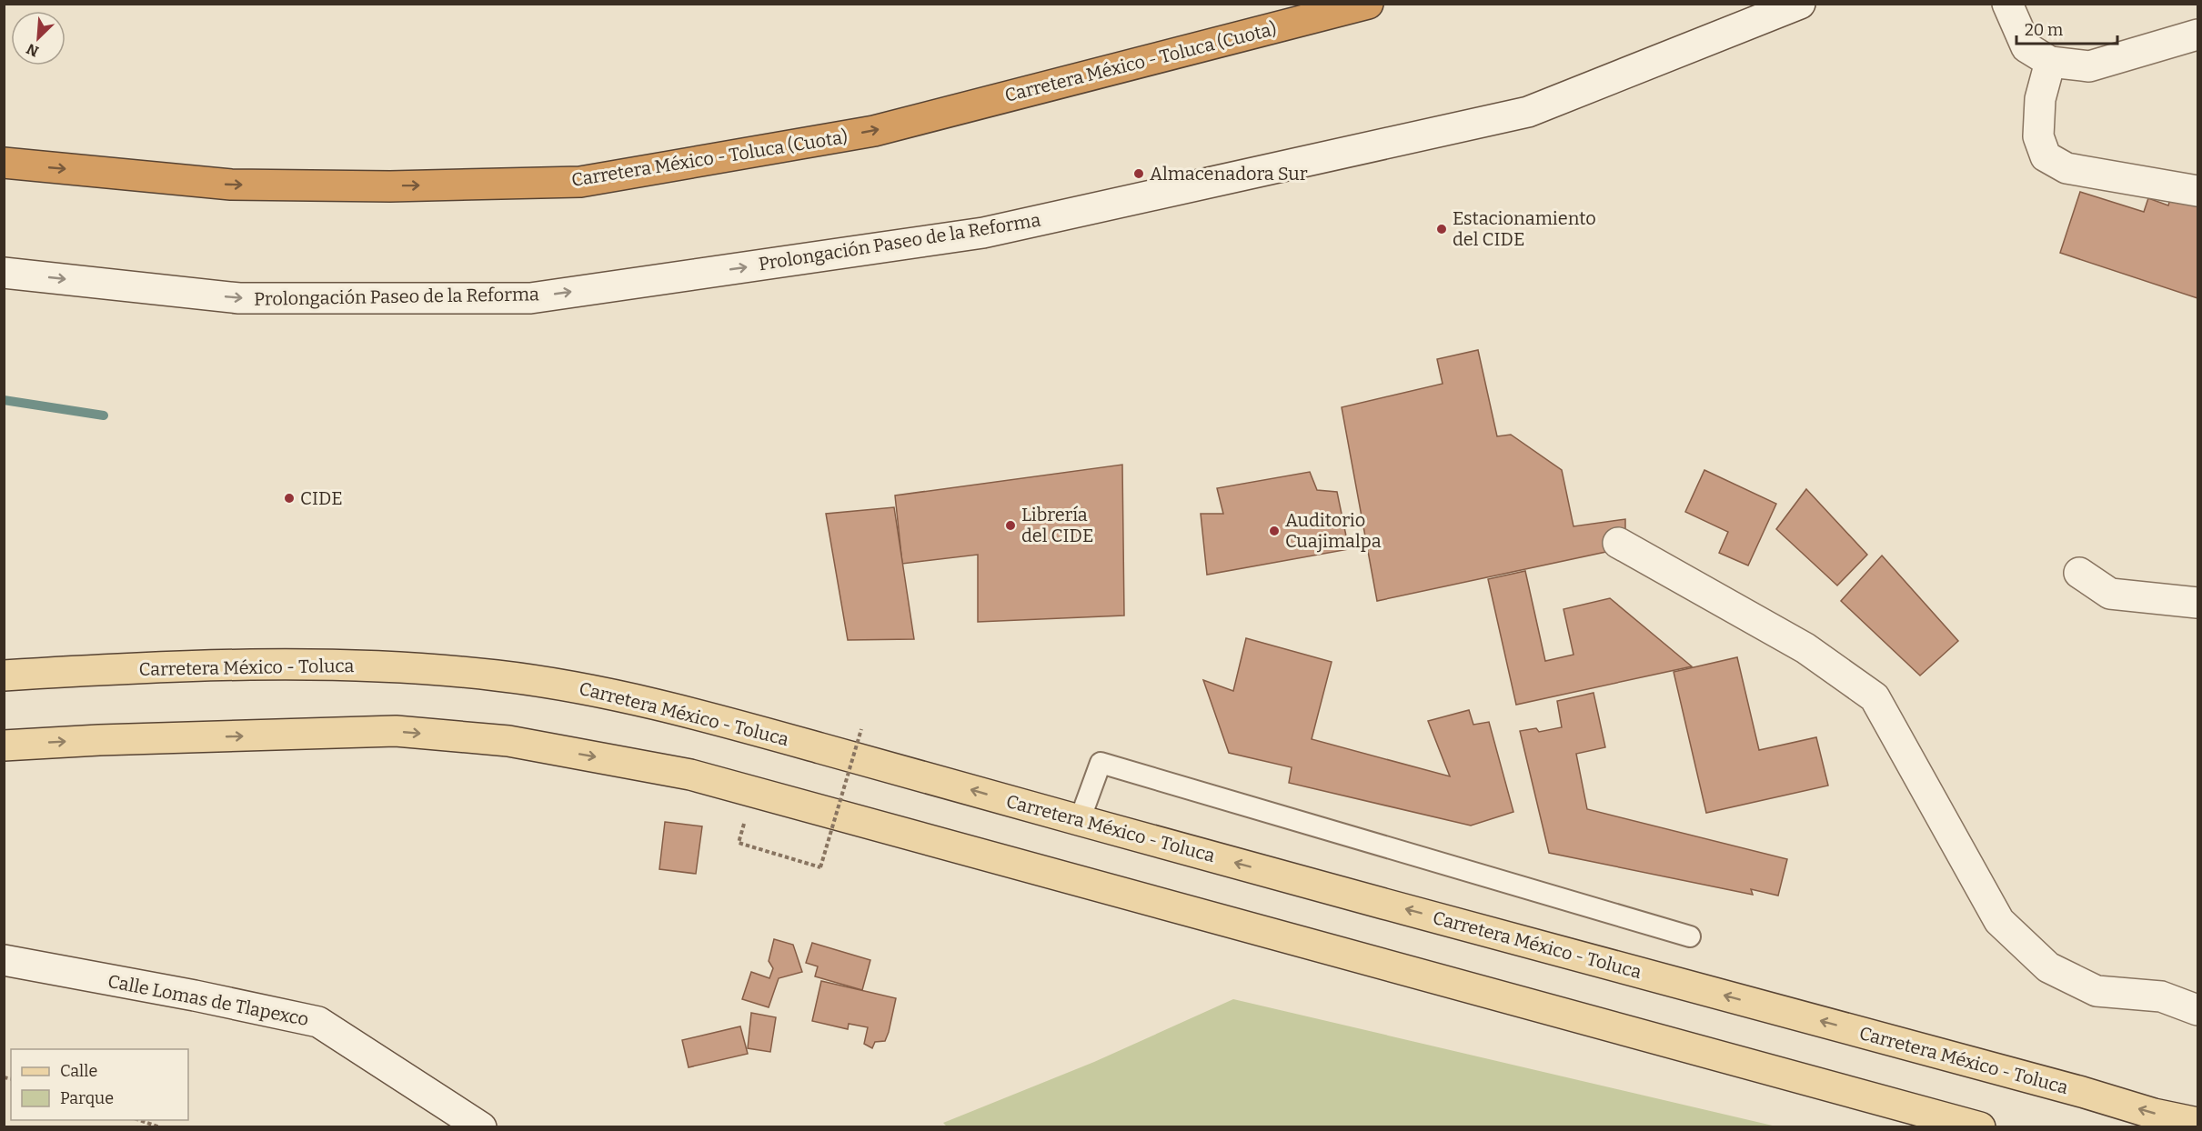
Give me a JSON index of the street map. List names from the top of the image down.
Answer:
{
  "streets": {
    "highway": ["Carretera México - Toluca (Cuota)"],
    "main road": ["Carretera México - Toluca"],
    "street": ["Prolongación Paseo de la Reforma", "Calle Lomas de Tlapexco"]
  },
  "one_way": ["Carretera México - Toluca (Cuota)", "Prolongación Paseo de la Reforma"],
  "places": [
    "Almacenadora Sur",
    "Estacionamiento del CIDE",
    "CIDE",
    "Librería del CIDE",
    "Auditorio Cuajimalpa"
  ],
  "legend": ["Calle", "Parque"],
  "scale_bar": "20 m",
  "north": "bottom left"
}
